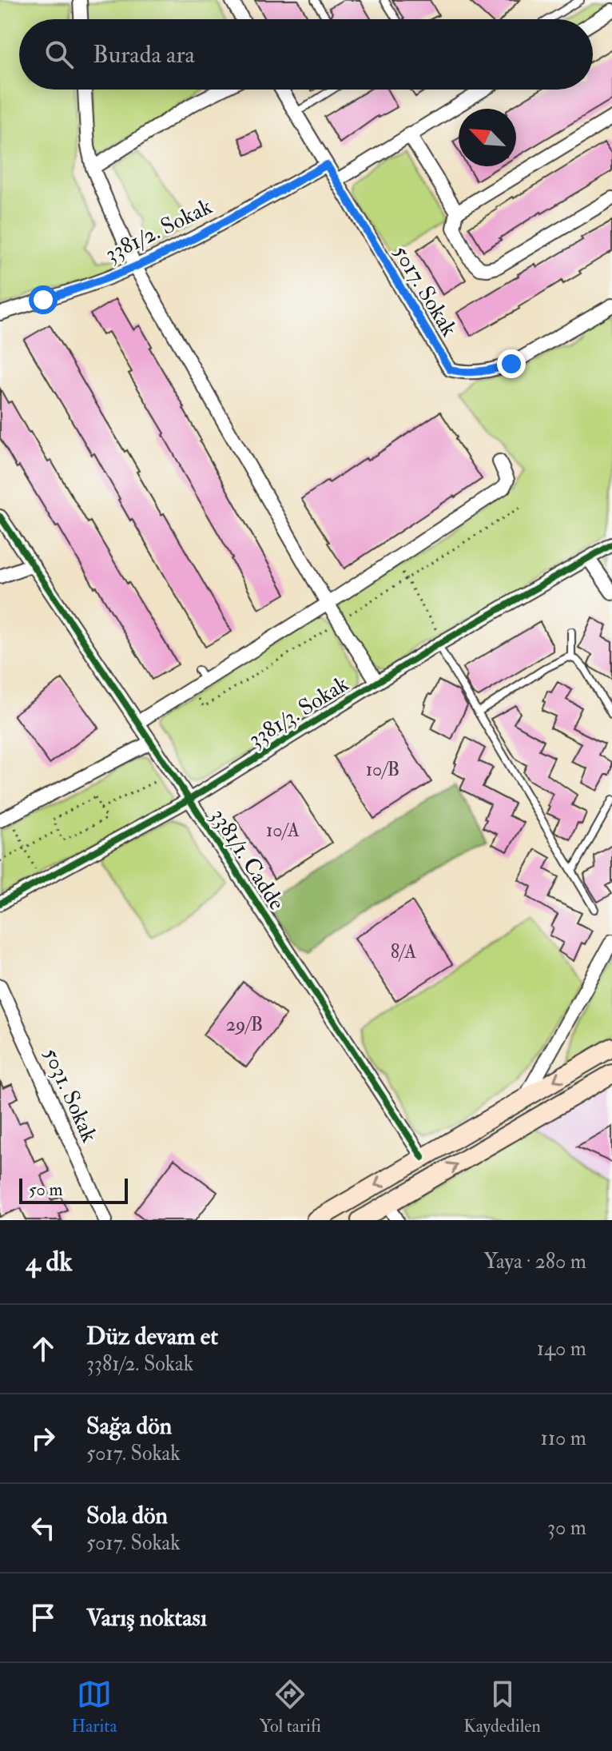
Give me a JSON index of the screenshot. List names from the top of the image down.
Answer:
{
  "streets": {
    "street": [
      "3381/2. Sokak",
      "5017. Sokak",
      "3381/3. Sokak",
      "3381/1. Cadde",
      "5031. Sokak"
    ]
  },
  "crossings": [
    ["3381/2. Sokak", "5017. Sokak"],
    ["3381/3. Sokak", "3381/1. Cadde"]
  ],
  "house_numbers": [
    "10/B",
    "10/A",
    "8/A",
    "29/B"
  ],
  "scale_bar": "50 m",
  "north": "top left",
  "page": {
    "search": "Burada ara",
    "scale": "50 m",
    "heading": ["4 dk", "Yaya · 280 m"],
    "list": [
      ["Düz devam et", "3381/2. Sokak", "140 m"],
      ["Sağa dön", "5017. Sokak", "110 m"],
      ["Sola dön", "5017. Sokak", "30 m"],
      "Varış noktası"
    ],
    "nav": ["Harita", "Yol tarifi", "Kaydedilen"]
  }
}
